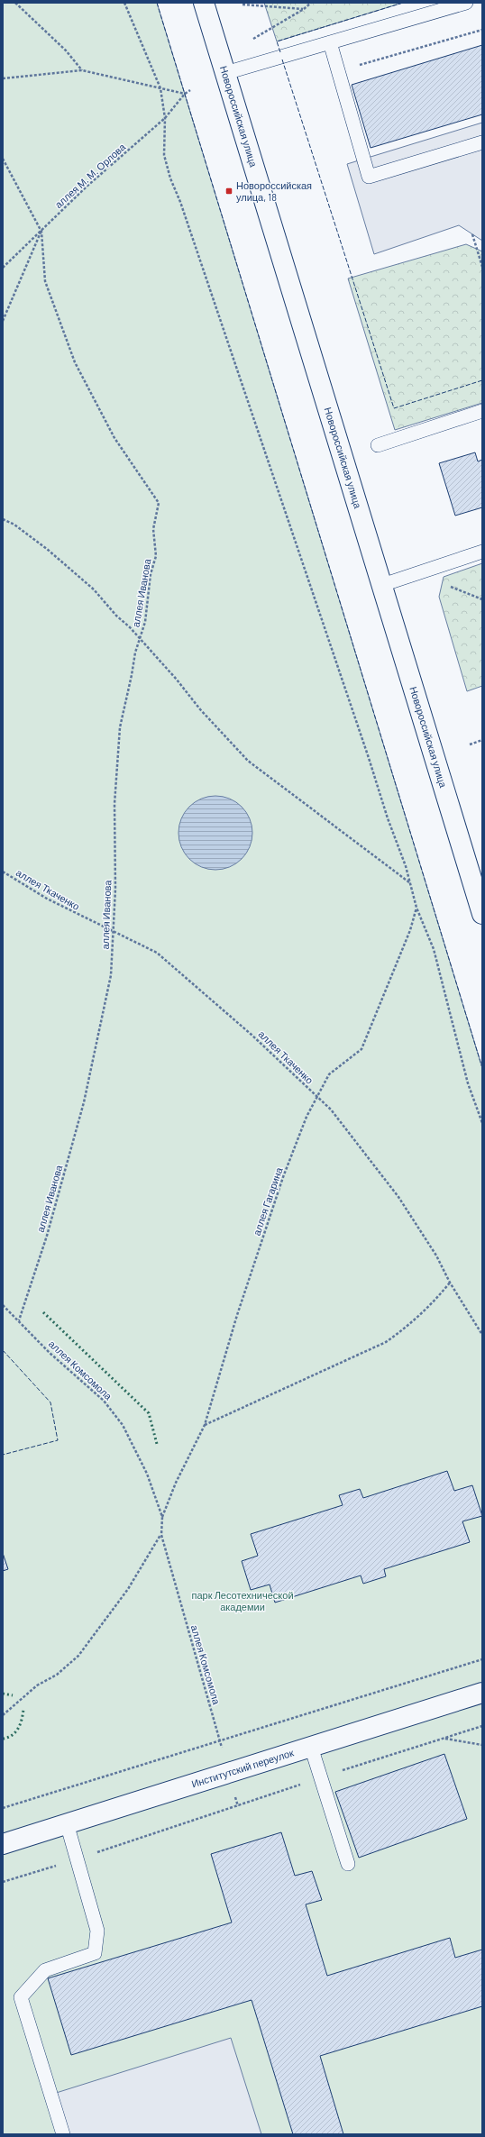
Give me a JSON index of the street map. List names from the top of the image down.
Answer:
{
  "streets": {
    "main road": ["Новороссийская улица", "Институтский переулок"],
    "path": [
      "аллея М. М. Орлова",
      "аллея Иванова",
      "аллея Ткаченко",
      "аллея Гагарина",
      "аллея Комсомола"
    ]
  },
  "crossings": [
    ["аллея М. М. Орлова", "аллея Иванова"],
    ["аллея Иванова", "аллея Ткаченко"],
    ["аллея Иванова", "аллея Комсомола"],
    ["аллея Ткаченко", "аллея Гагарина"],
    ["аллея Гагарина", "аллея Комсомола"],
    ["аллея Комсомола", "Институтский переулок"]
  ],
  "parks": ["парк Лесотехнической академии"],
  "places": {
    "transit": ["Новороссийская улица, 18"]
  }
}
